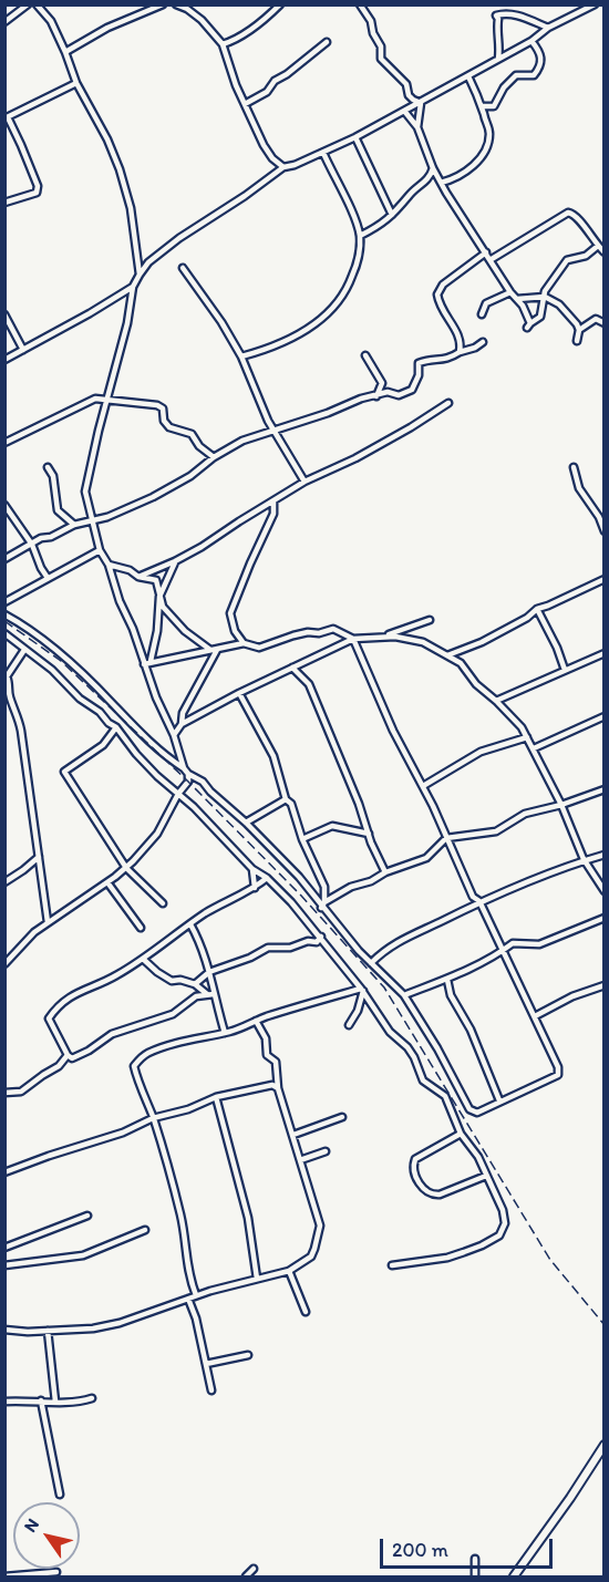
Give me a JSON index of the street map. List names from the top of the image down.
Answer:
{
  "scale_bar": "200 m",
  "north": "top left"
}
